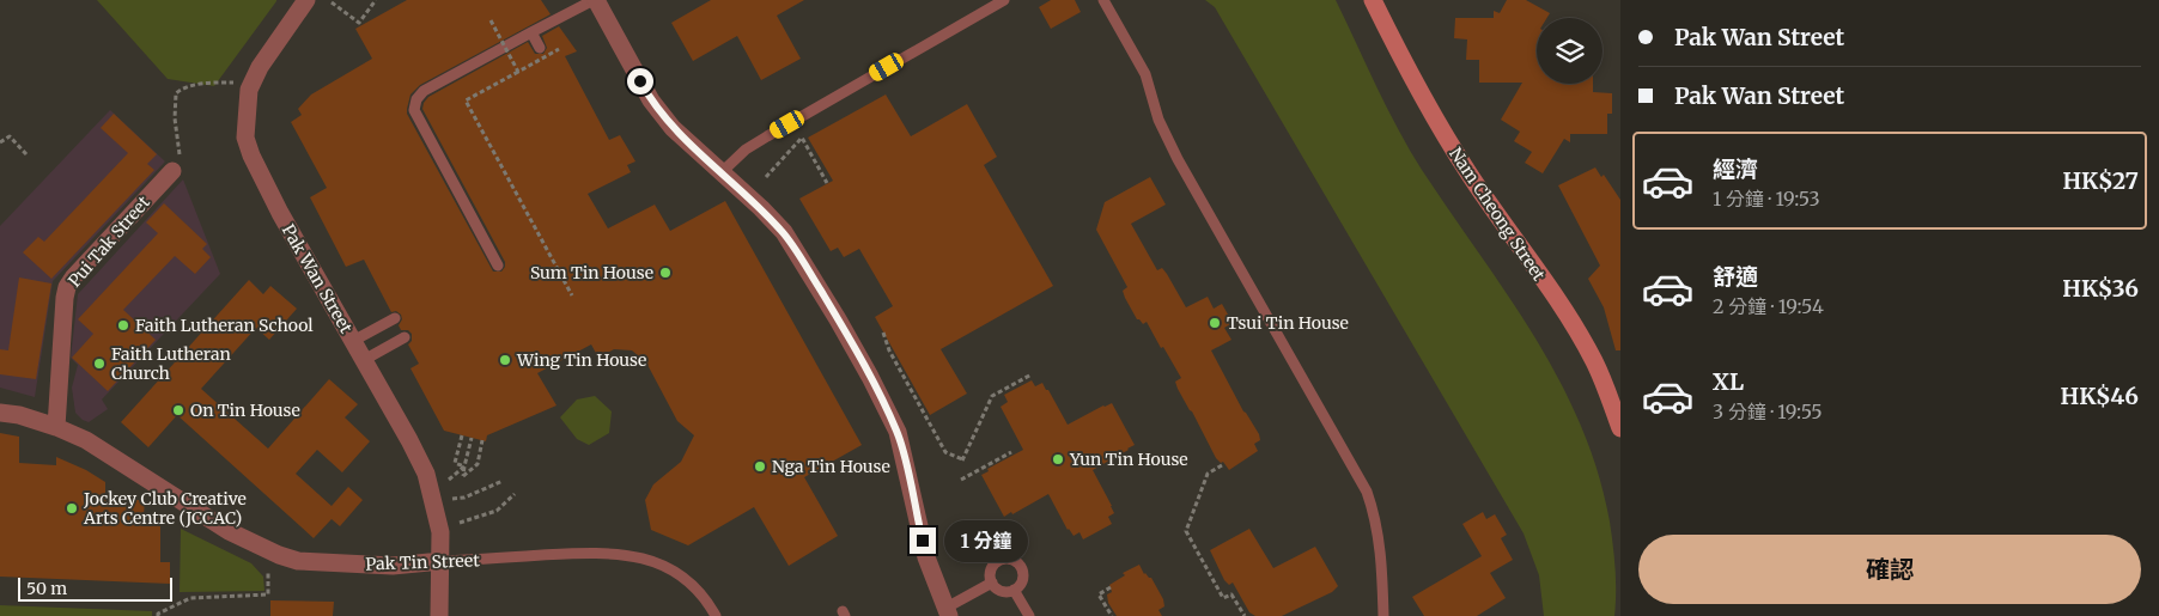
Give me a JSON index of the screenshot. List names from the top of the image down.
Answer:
{
  "streets": {
    "main road": ["Nam Cheong Street"],
    "street": ["Pui Tak Street", "Pak Wan Street", "Pak Tin Street"]
  },
  "crossings": [
    ["Pui Tak Street", "Pak Tin Street"],
    ["Pak Wan Street", "Pak Tin Street"]
  ],
  "places": [
    "Sum Tin House",
    "Tsui Tin House",
    "Faith Lutheran School",
    "Wing Tin House",
    "Faith Lutheran Church",
    "On Tin House",
    "Yun Tin House",
    "Nga Tin House",
    "Jockey Club Creative Arts Centre (JCCAC)"
  ],
  "scale_bar": "50 m",
  "page": {
    "banner": ["Pak Wan Street", "Pak Wan Street"],
    "list": [
      {
        "name": "經濟",
        "note": "1 分鐘 · 19:53",
        "value": "HK$27"
      },
      {
        "name": "舒適",
        "note": "2 分鐘 · 19:54",
        "value": "HK$36"
      },
      {
        "name": "XL",
        "note": "3 分鐘 · 19:55",
        "value": "HK$46"
      }
    ],
    "bubble": "1 分鐘",
    "buttons": "確認",
    "scale": "50 m"
  }
}
